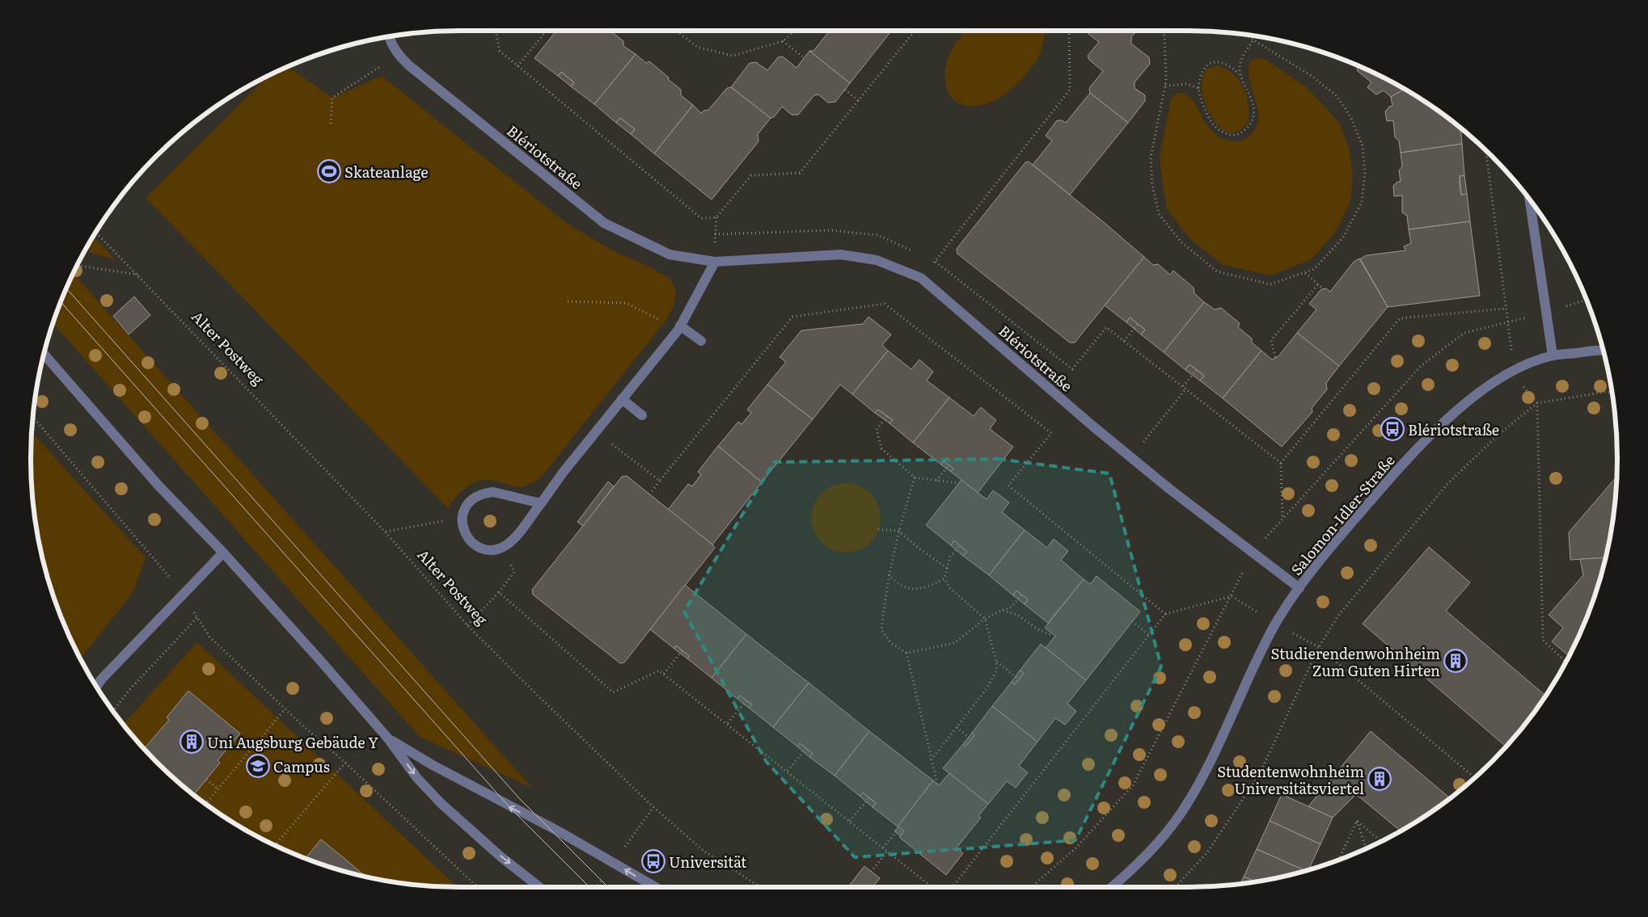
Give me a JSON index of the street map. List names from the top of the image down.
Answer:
{
  "streets": {
    "street": ["Blériotstraße", "Salomon-Idler-Straße"],
    "path": ["Alter Postweg"]
  },
  "crossings": [
    ["Blériotstraße", "Salomon-Idler-Straße"]
  ],
  "places": {
    "sports": ["Skateanlage"],
    "bus stop": ["Blériotstraße", "Universität"],
    "building": ["Studierendenwohnheim Zum Guten Hirten", "Uni Augsburg Gebäude Y", "Studentenwohnheim Universitätsviertel"],
    "school or university": ["Campus"]
  }
}
